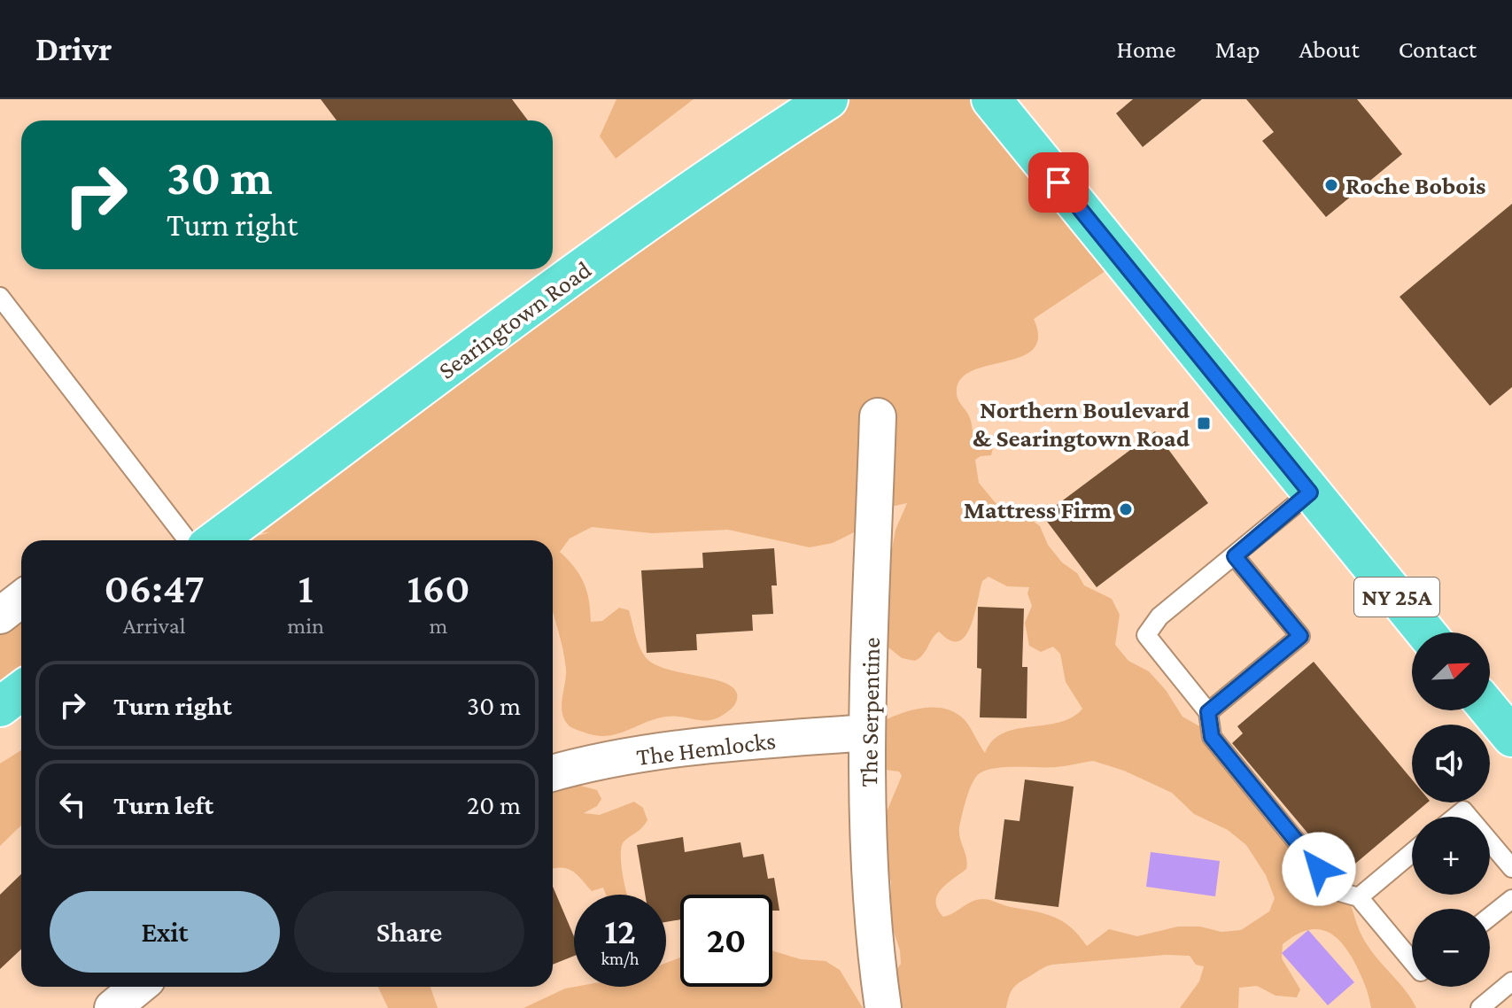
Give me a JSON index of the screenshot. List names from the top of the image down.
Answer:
{
  "streets": {
    "main road": ["Searingtown Road", "NY 25A"],
    "street": ["The Serpentine", "The Hemlocks"]
  },
  "crossings": [
    ["The Serpentine", "The Hemlocks"]
  ],
  "places": {
    "other": ["Roche Bobois", "Mattress Firm"],
    "transit": ["Northern Boulevard & Searingtown Road"]
  },
  "north": "top right",
  "page": {
    "header": "Drivr",
    "nav": [
      "Home",
      "Map",
      "About",
      "Contact"
    ],
    "turn": ["30 m", "Turn right"],
    "eta": [
      "06:47",
      "Arrival",
      "1",
      "min",
      "160",
      "m"
    ],
    "map_buttons": ["+", "−"],
    "list": [
      {
        "name": "Turn right",
        "value": "30 m"
      },
      {
        "name": "Turn left",
        "value": "20 m"
      }
    ],
    "buttons": ["Exit", "Share"],
    "speed": "12 km/h",
    "limit": "20"
  }
}
